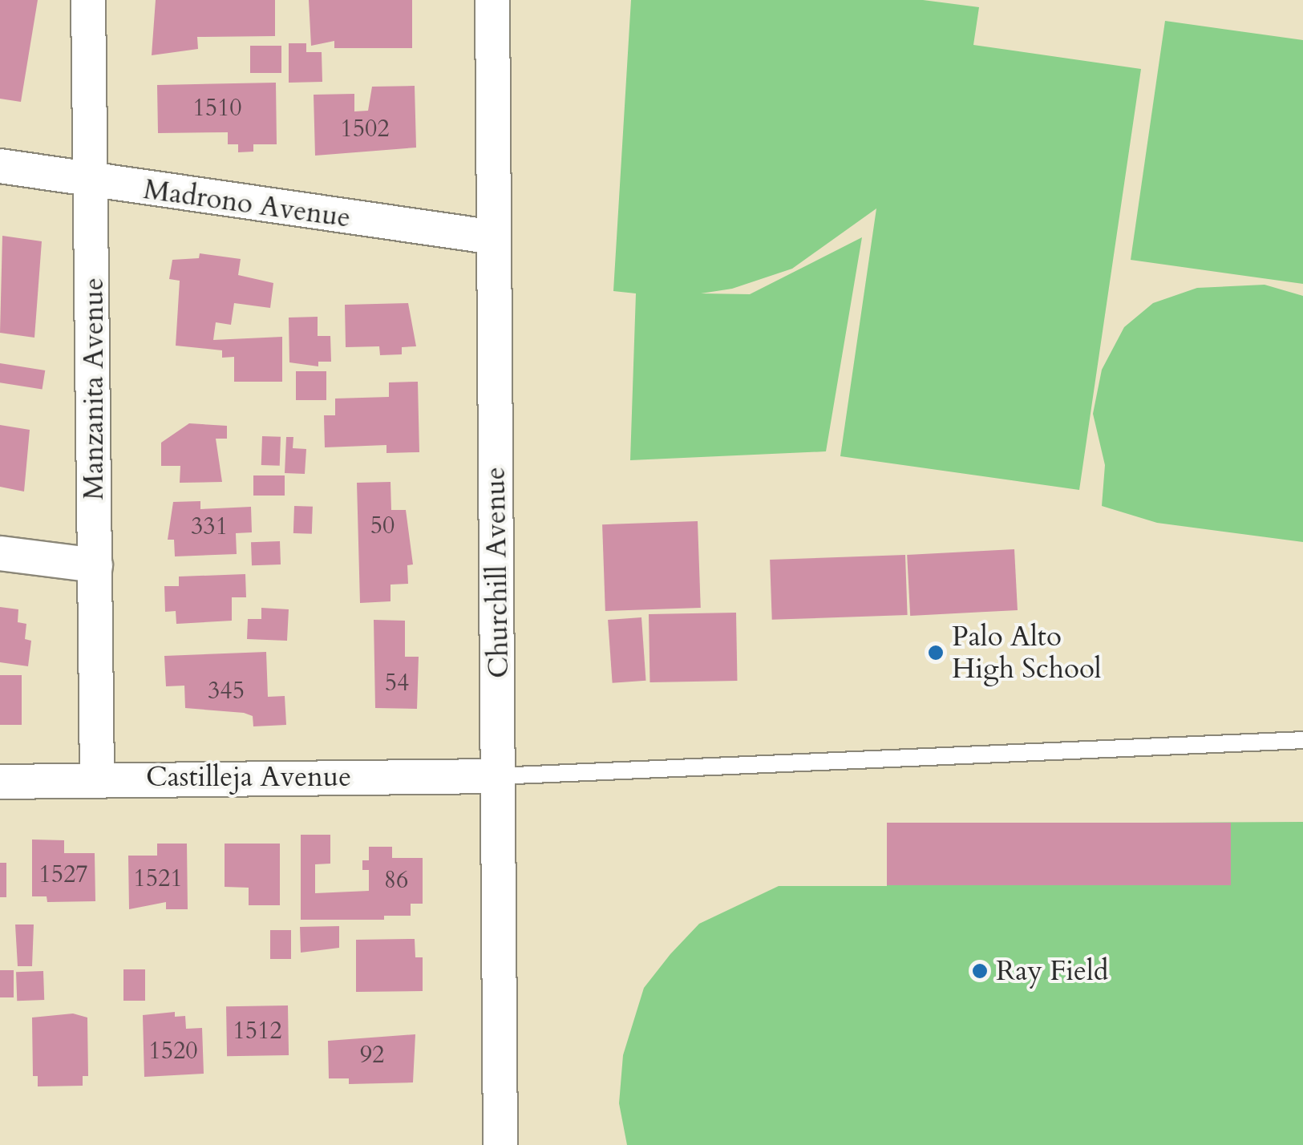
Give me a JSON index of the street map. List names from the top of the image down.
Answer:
{
  "streets": {
    "street": [
      "Madrono Avenue",
      "Manzanita Avenue",
      "Churchill Avenue",
      "Castilleja Avenue"
    ]
  },
  "crossings": [
    ["Madrono Avenue", "Manzanita Avenue"],
    ["Madrono Avenue", "Churchill Avenue"],
    ["Manzanita Avenue", "Castilleja Avenue"],
    ["Churchill Avenue", "Castilleja Avenue"]
  ],
  "places": ["Palo Alto High School", "Ray Field"],
  "house_numbers": [
    "1510",
    "1502",
    "50",
    "331",
    "54",
    "345",
    "1527",
    "1521",
    "86",
    "1512",
    "1520",
    "92"
  ]
}
